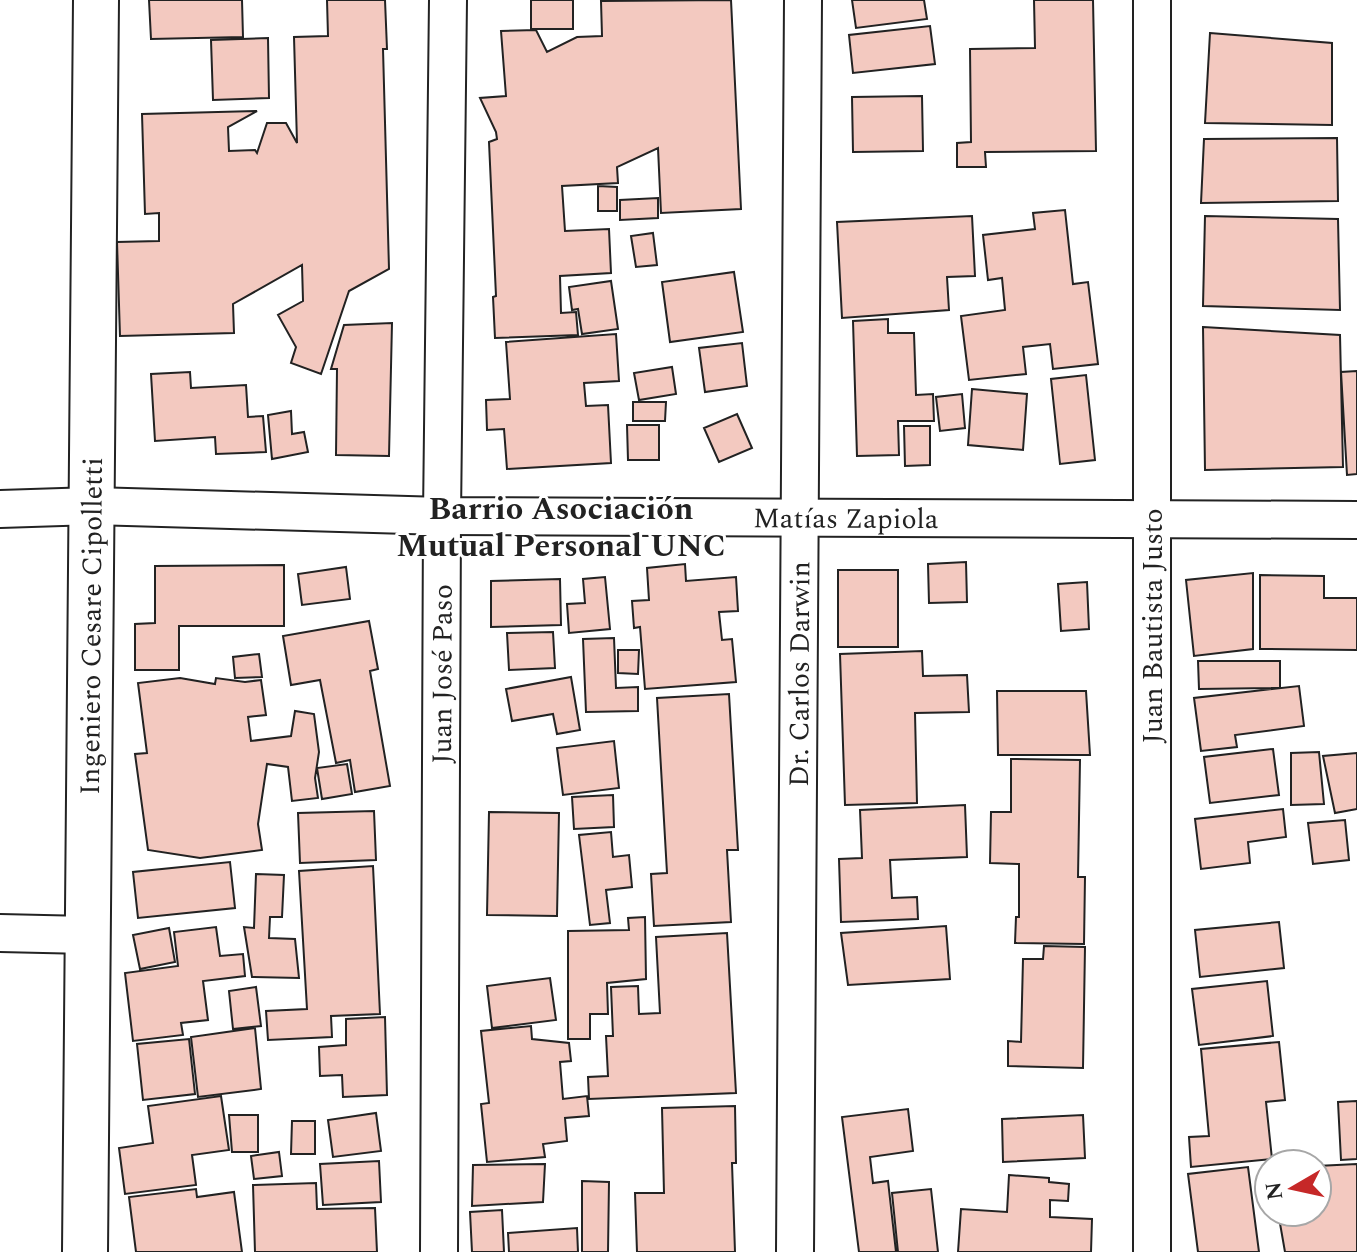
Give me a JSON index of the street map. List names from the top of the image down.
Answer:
{
  "streets": {
    "street": [
      "Matías Zapiola",
      "Ingeniero Cesare Cipolletti",
      "Juan Bautista Justo",
      "Juan José Paso",
      "Dr. Carlos Darwin"
    ]
  },
  "crossings": [
    ["Matías Zapiola", "Ingeniero Cesare Cipolletti"],
    ["Matías Zapiola", "Juan Bautista Justo"],
    ["Matías Zapiola", "Juan José Paso"],
    ["Matías Zapiola", "Dr. Carlos Darwin"]
  ],
  "districts": ["Barrio Asociación Mutual Personal UNC"],
  "north": "left"
}
